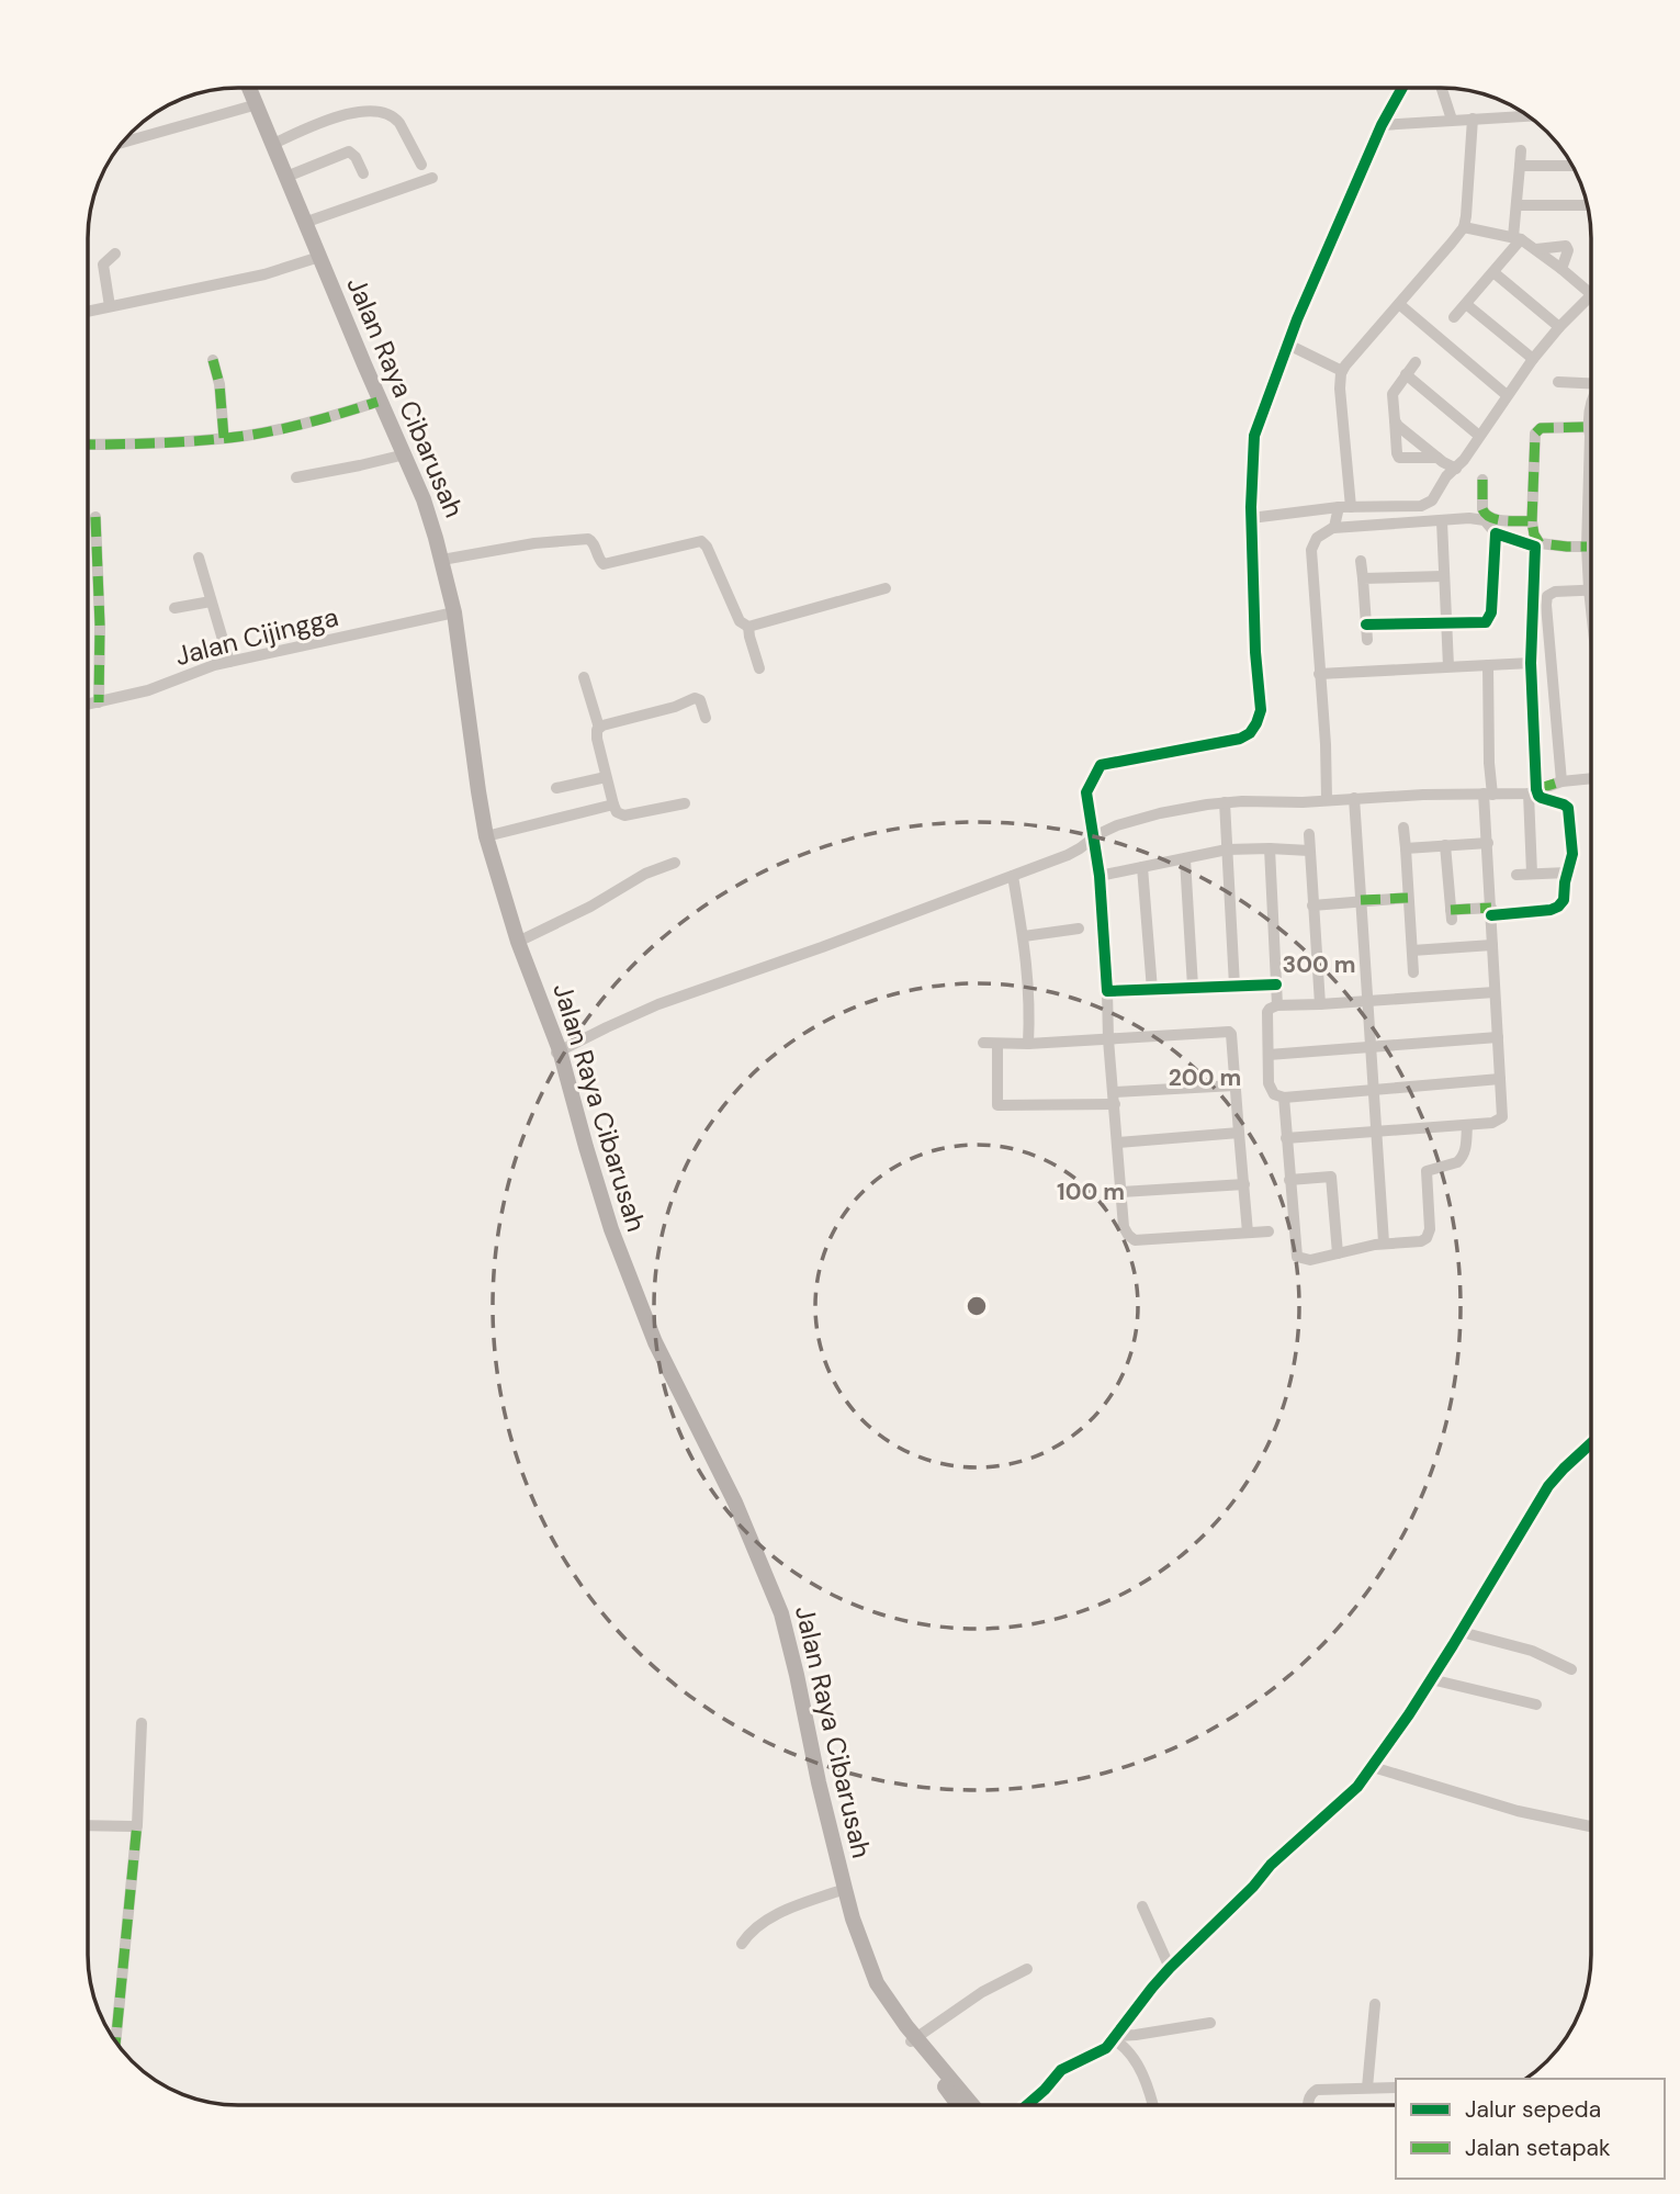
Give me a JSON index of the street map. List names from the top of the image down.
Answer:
{
  "streets": {
    "main road": ["Jalan Raya Cibarusah"],
    "street": ["Jalan Cijingga"]
  },
  "crossings": [
    ["Jalan Raya Cibarusah", "Jalan Cijingga"]
  ],
  "legend": ["Jalur sepeda", "Jalan setapak"],
  "rings": ["300 m", "200 m", "100 m"]
}
